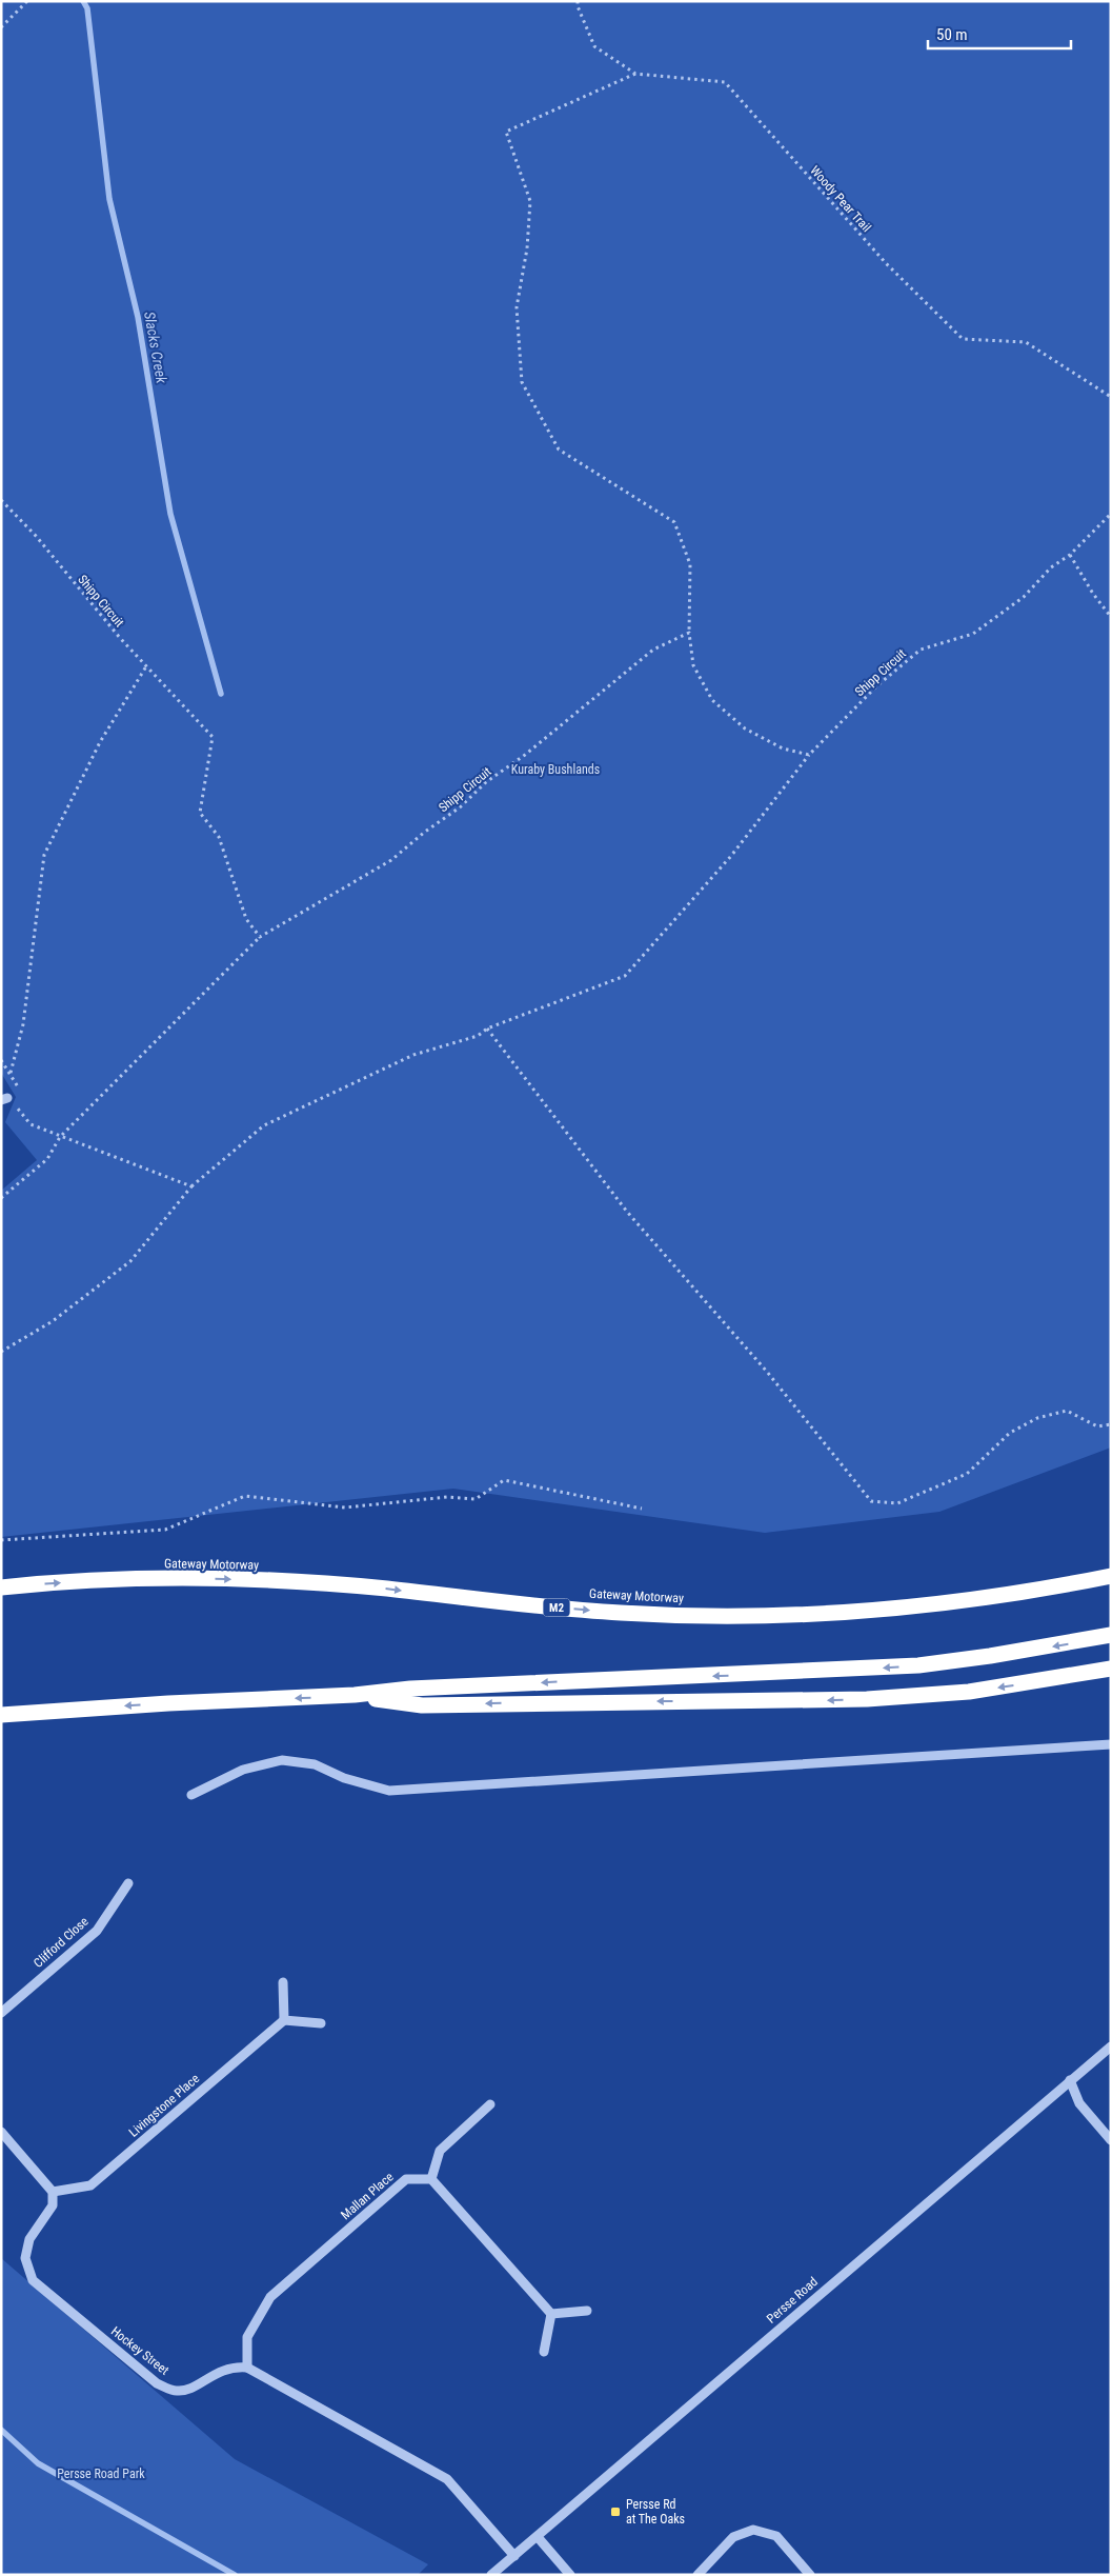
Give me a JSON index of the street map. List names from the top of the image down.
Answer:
{
  "streets": {
    "highway": ["Gateway Motorway", "M2"],
    "street": [
      "Clifford Close",
      "Livingstone Place",
      "Mallan Place",
      "Persse Road",
      "Hockey Street"
    ],
    "path": ["Woody Pear Trail", "Shipp Circuit"]
  },
  "crossings": [
    ["Livingstone Place", "Hockey Street"],
    ["Mallan Place", "Hockey Street"]
  ],
  "water": ["Slacks Creek"],
  "parks": ["Kuraby Bushlands", "Persse Road Park"],
  "places": {
    "transit": ["Persse Rd at The Oaks"]
  },
  "scale_bar": "50 m"
}
